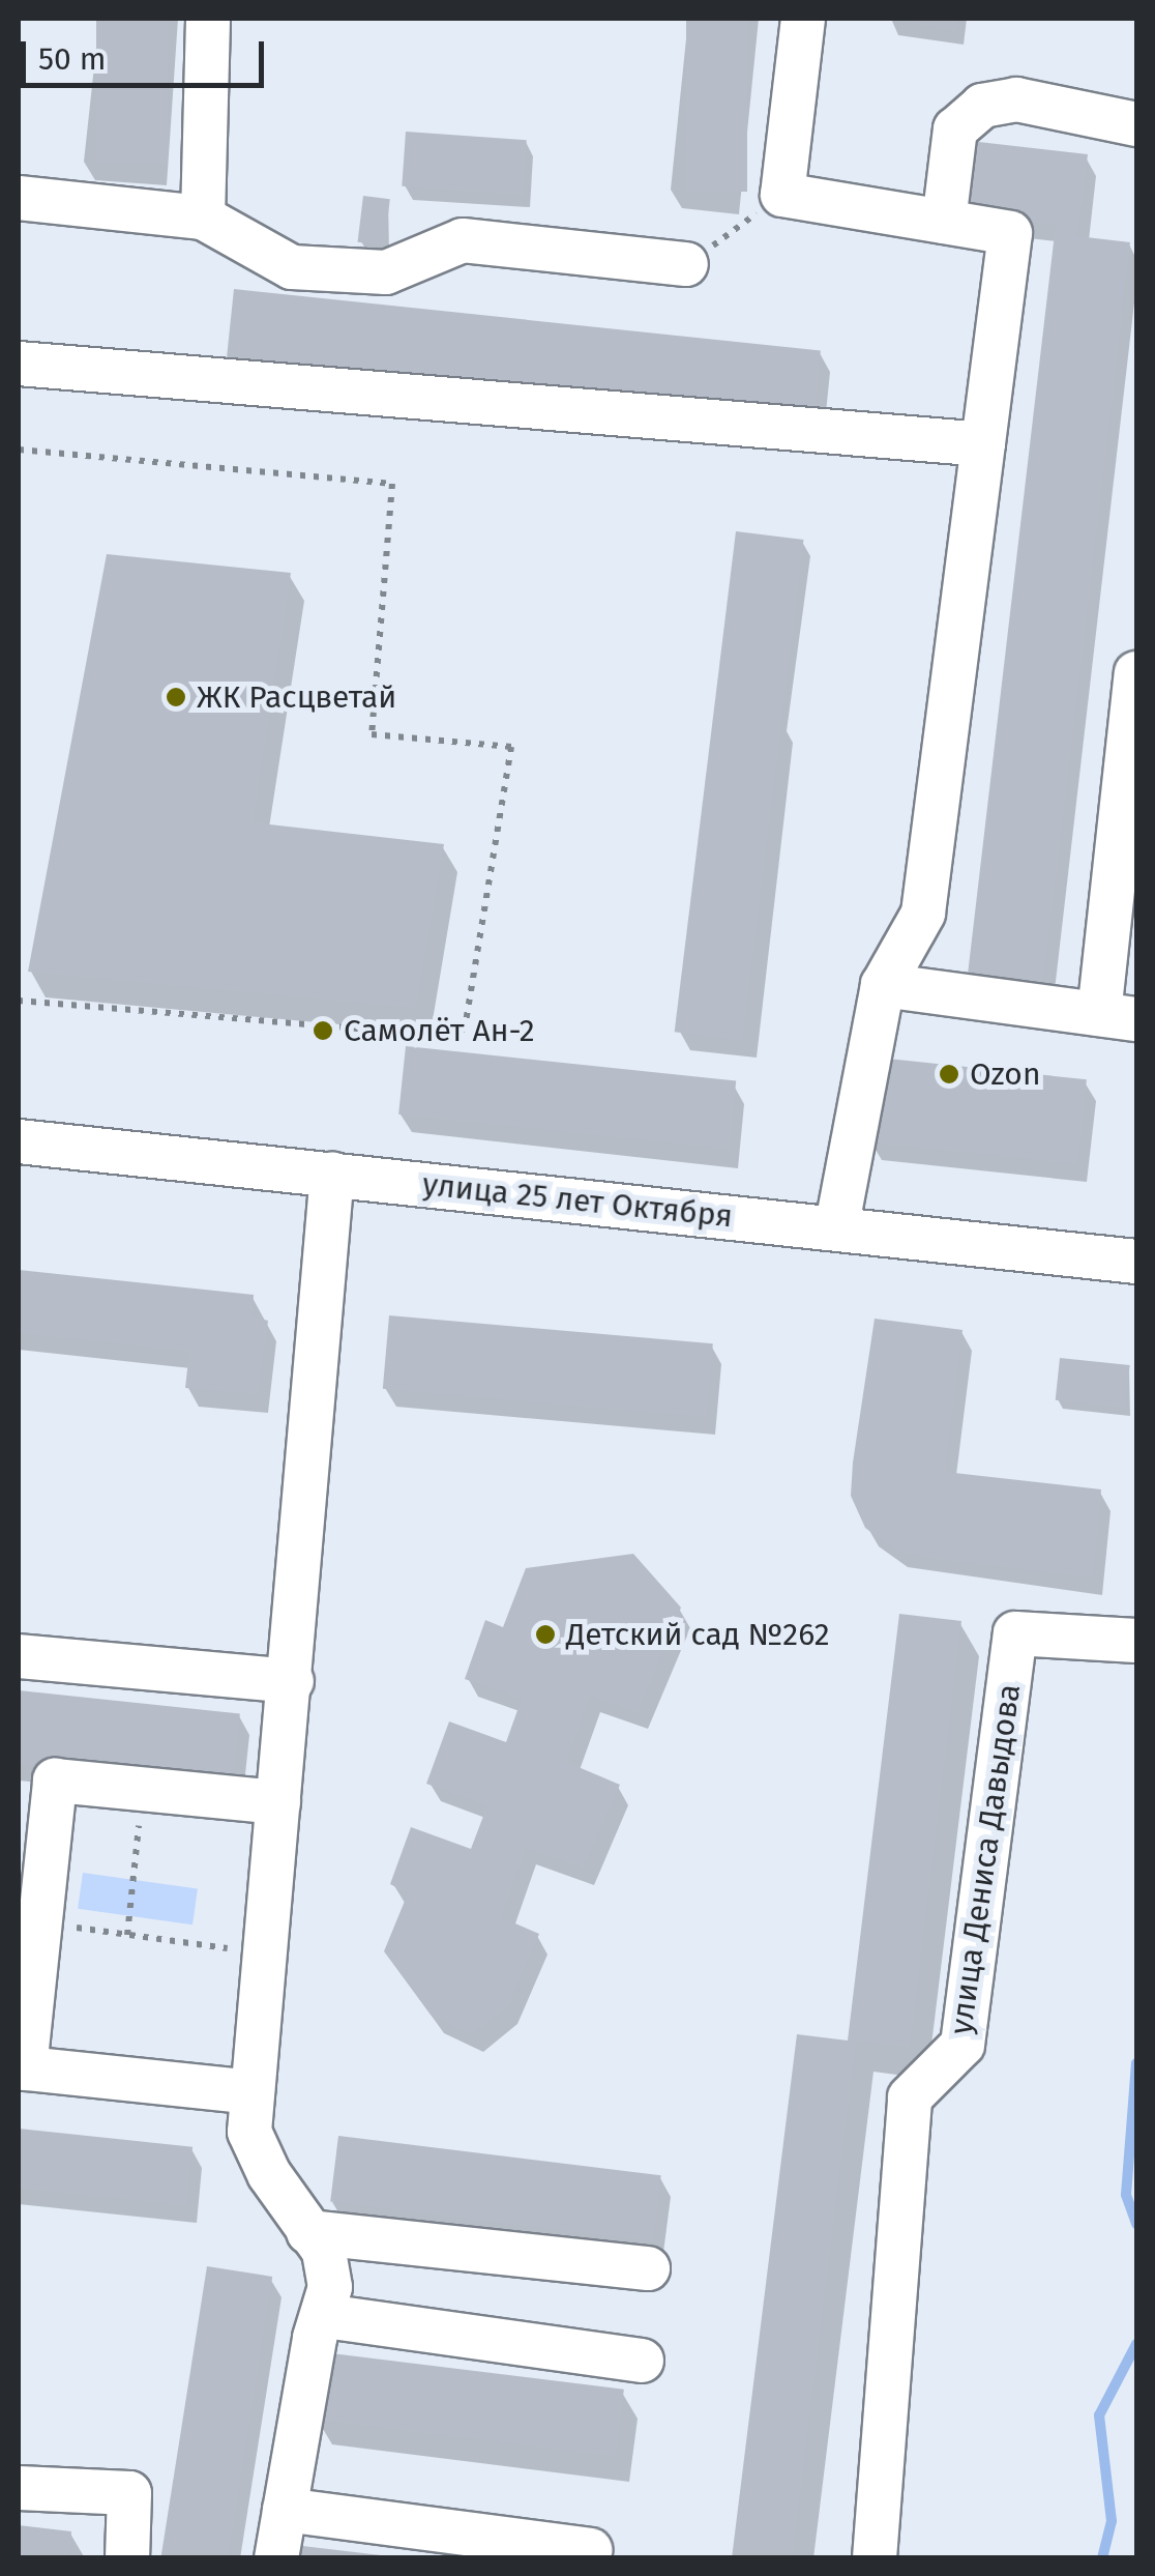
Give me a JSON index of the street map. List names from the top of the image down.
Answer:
{
  "streets": {
    "street": ["улица 25 лет Октября", "улица Дениса Давыдова"]
  },
  "places": [
    "ЖК Расцветай",
    "Самолёт Ан-2",
    "Ozon",
    "Детский сад №262"
  ],
  "scale_bar": "50 m"
}
